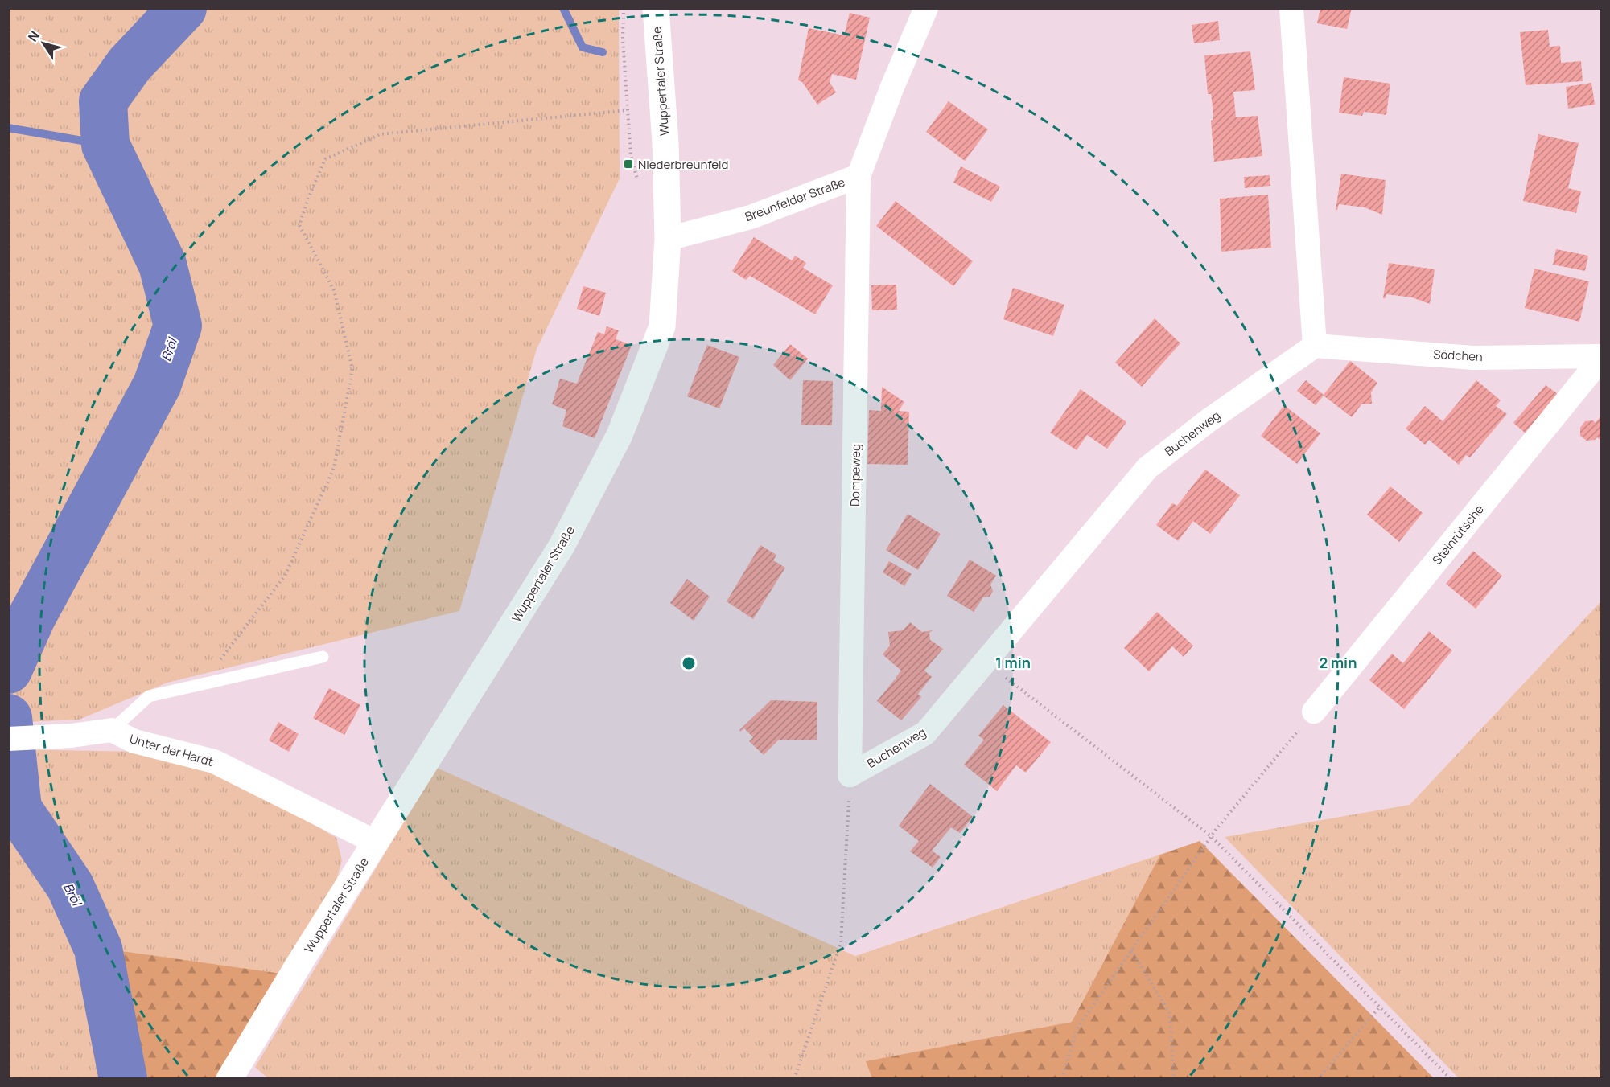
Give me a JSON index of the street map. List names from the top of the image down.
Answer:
{
  "streets": {
    "main road": ["Wuppertaler Straße"],
    "street": [
      "Breunfelder Straße",
      "Södchen",
      "Buchenweg",
      "Dompeweg",
      "Steinrütsche",
      "Unter der Hardt"
    ]
  },
  "crossings": [
    ["Wuppertaler Straße", "Breunfelder Straße"],
    ["Wuppertaler Straße", "Unter der Hardt"],
    ["Breunfelder Straße", "Dompeweg"],
    ["Södchen", "Buchenweg"],
    ["Södchen", "Steinrütsche"],
    ["Buchenweg", "Dompeweg"]
  ],
  "water": ["Bröl"],
  "places": {
    "transit": ["Niederbreunfeld"]
  },
  "north": "top left",
  "rings": ["1 min", "2 min"]
}
